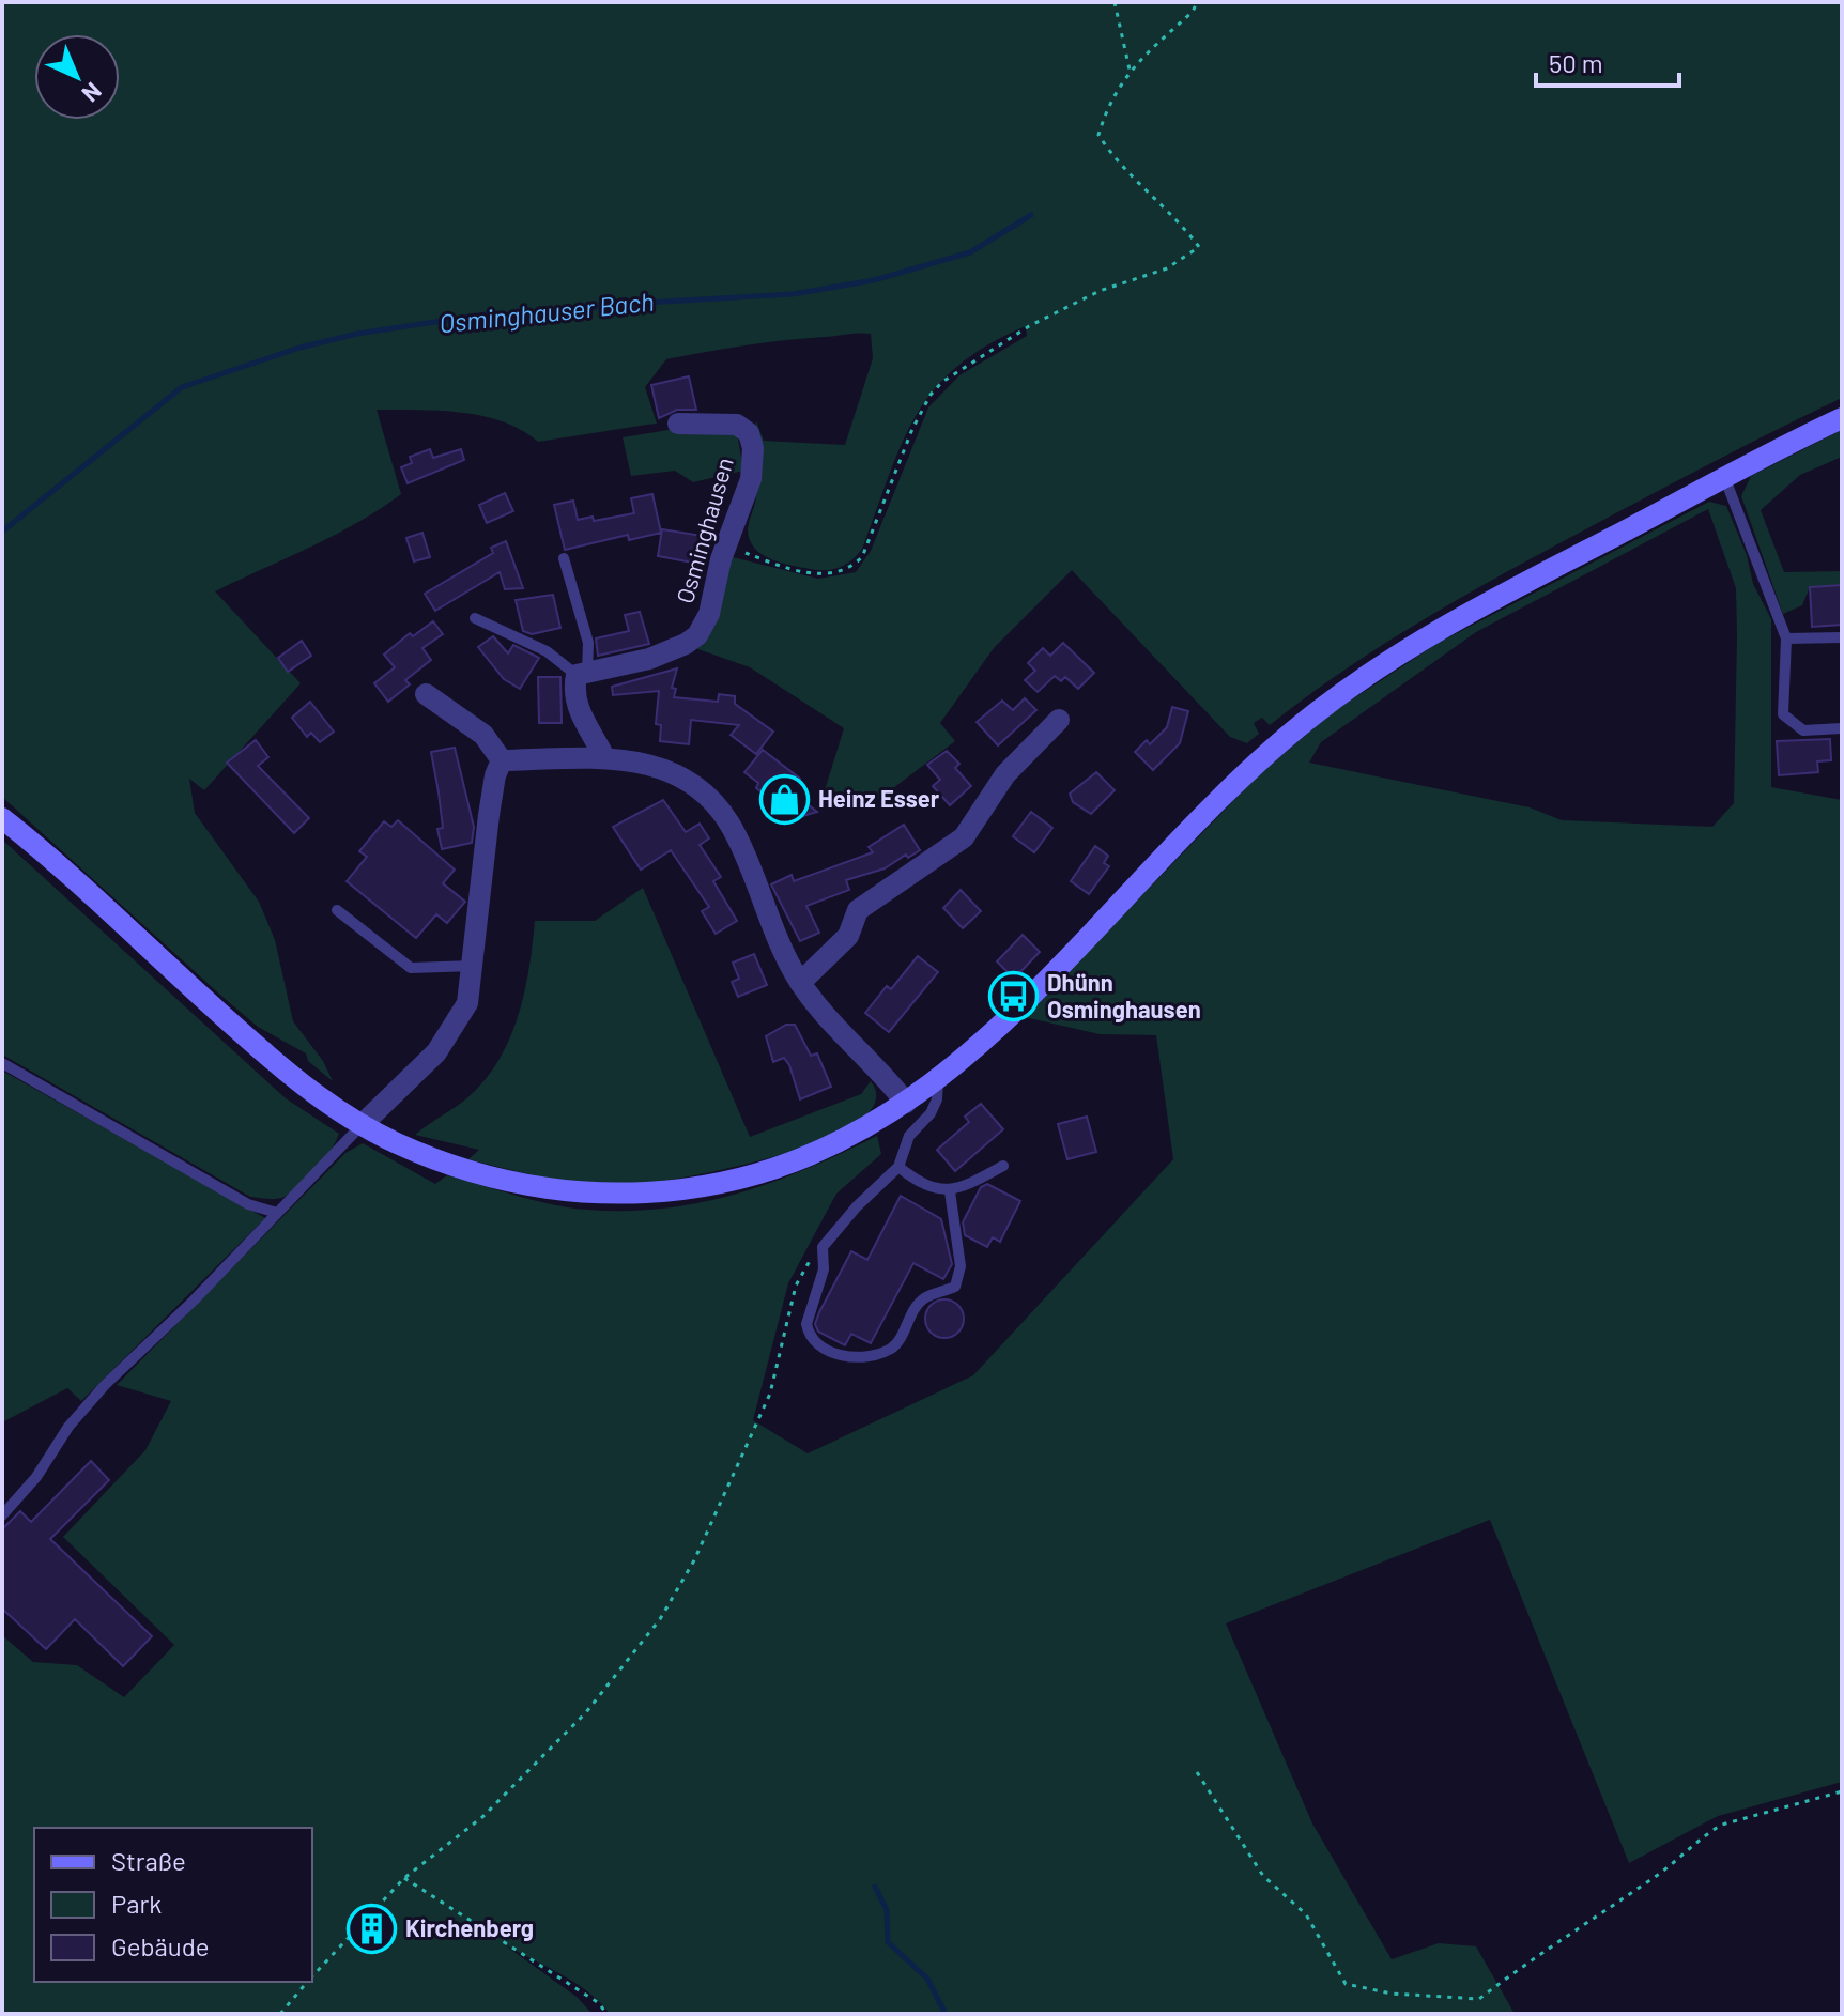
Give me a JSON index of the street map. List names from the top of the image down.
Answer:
{
  "streets": {
    "street": ["Osminghausen"]
  },
  "water": ["Osminghauser Bach"],
  "places": {
    "shop": ["Heinz Esser"],
    "bus stop": ["Dhünn Osminghausen"],
    "building": ["Kirchenberg"]
  },
  "legend": ["Straße", "Park", "Gebäude"],
  "scale_bar": "50 m",
  "north": "bottom right"
}
